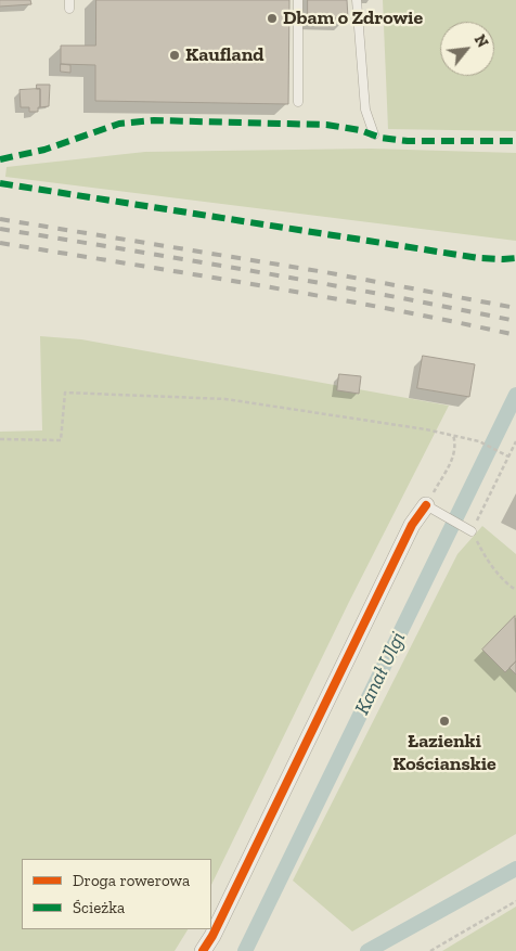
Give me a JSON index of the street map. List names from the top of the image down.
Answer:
{
  "water": ["Kanał Ulgi"],
  "places": ["Dbam o Zdrowie", "Kaufland", "Łazienki Kościanskie"],
  "legend": ["Droga rowerowa", "Ścieżka"],
  "north": "top right"
}
